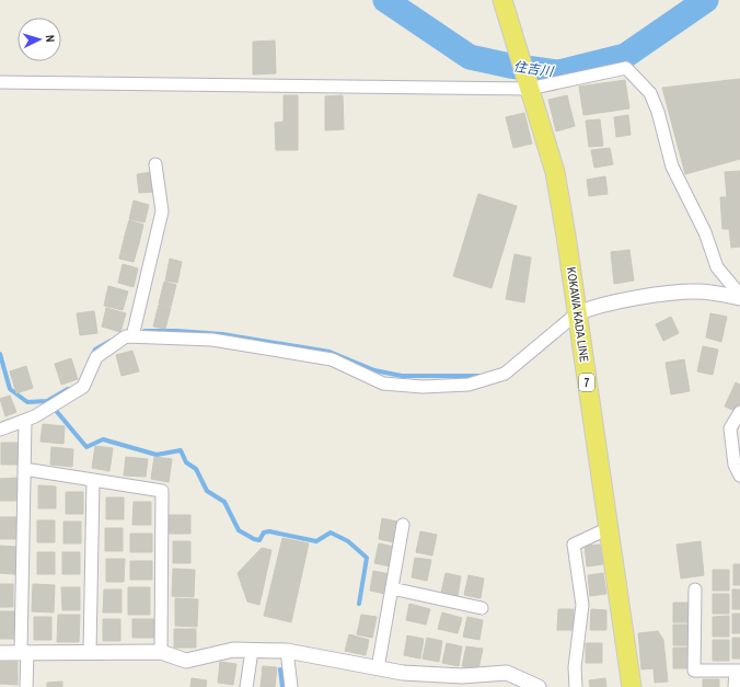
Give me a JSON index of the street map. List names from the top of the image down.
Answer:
{
  "streets": {
    "main road": ["KOKAWA KADA LINE", "7"]
  },
  "water": ["住吉川"],
  "north": "right"
}
